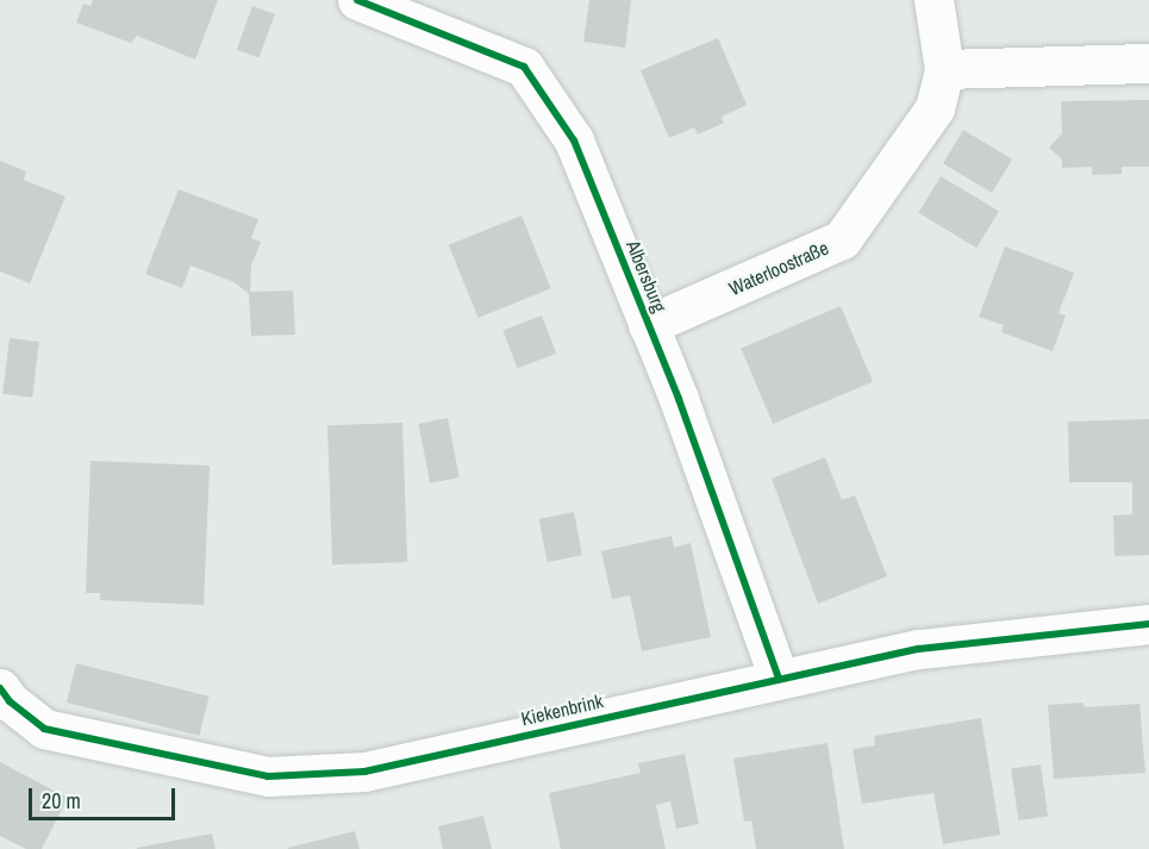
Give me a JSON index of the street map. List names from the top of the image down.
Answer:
{
  "streets": {
    "street": ["Waterloostraße", "Albersburg", "Kiekenbrink"]
  },
  "crossings": [
    ["Waterloostraße", "Albersburg"],
    ["Albersburg", "Kiekenbrink"]
  ],
  "scale_bar": "20 m"
}
